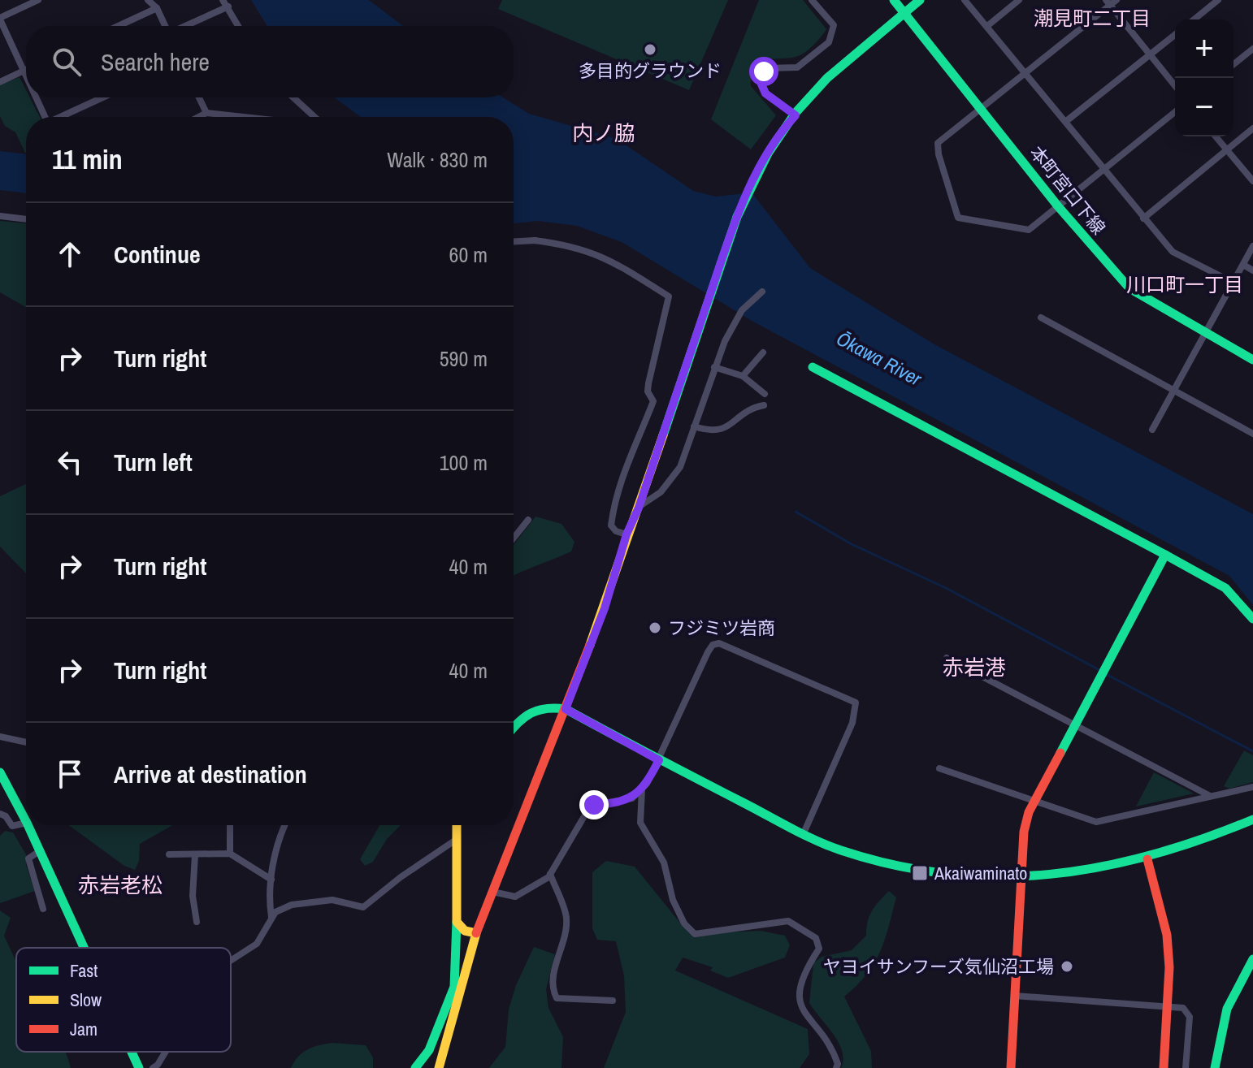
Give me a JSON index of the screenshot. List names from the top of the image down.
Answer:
{
  "streets": {
    "main road": ["本町宮口下線"]
  },
  "districts": [
    "潮見町二丁目",
    "内ノ脇",
    "川口町一丁目",
    "赤岩港",
    "赤岩老松"
  ],
  "water": ["Ōkawa River"],
  "places": {
    "other": ["多目的グラウンド", "フジミツ岩商", "ヤヨイサンフーズ気仙沼工場"],
    "transit": ["Akaiwaminato"]
  },
  "legend": ["Fast", "Slow", "Jam"],
  "page": {
    "map_buttons": ["+", "−"],
    "search": "Search here",
    "heading": ["11 min", "Walk · 830 m"],
    "list": [
      ["Continue", "60 m"],
      ["Turn right", "590 m"],
      ["Turn left", "100 m"],
      ["Turn right", "40 m"],
      ["Turn right", "40 m"],
      "Arrive at destination"
    ]
  }
}
